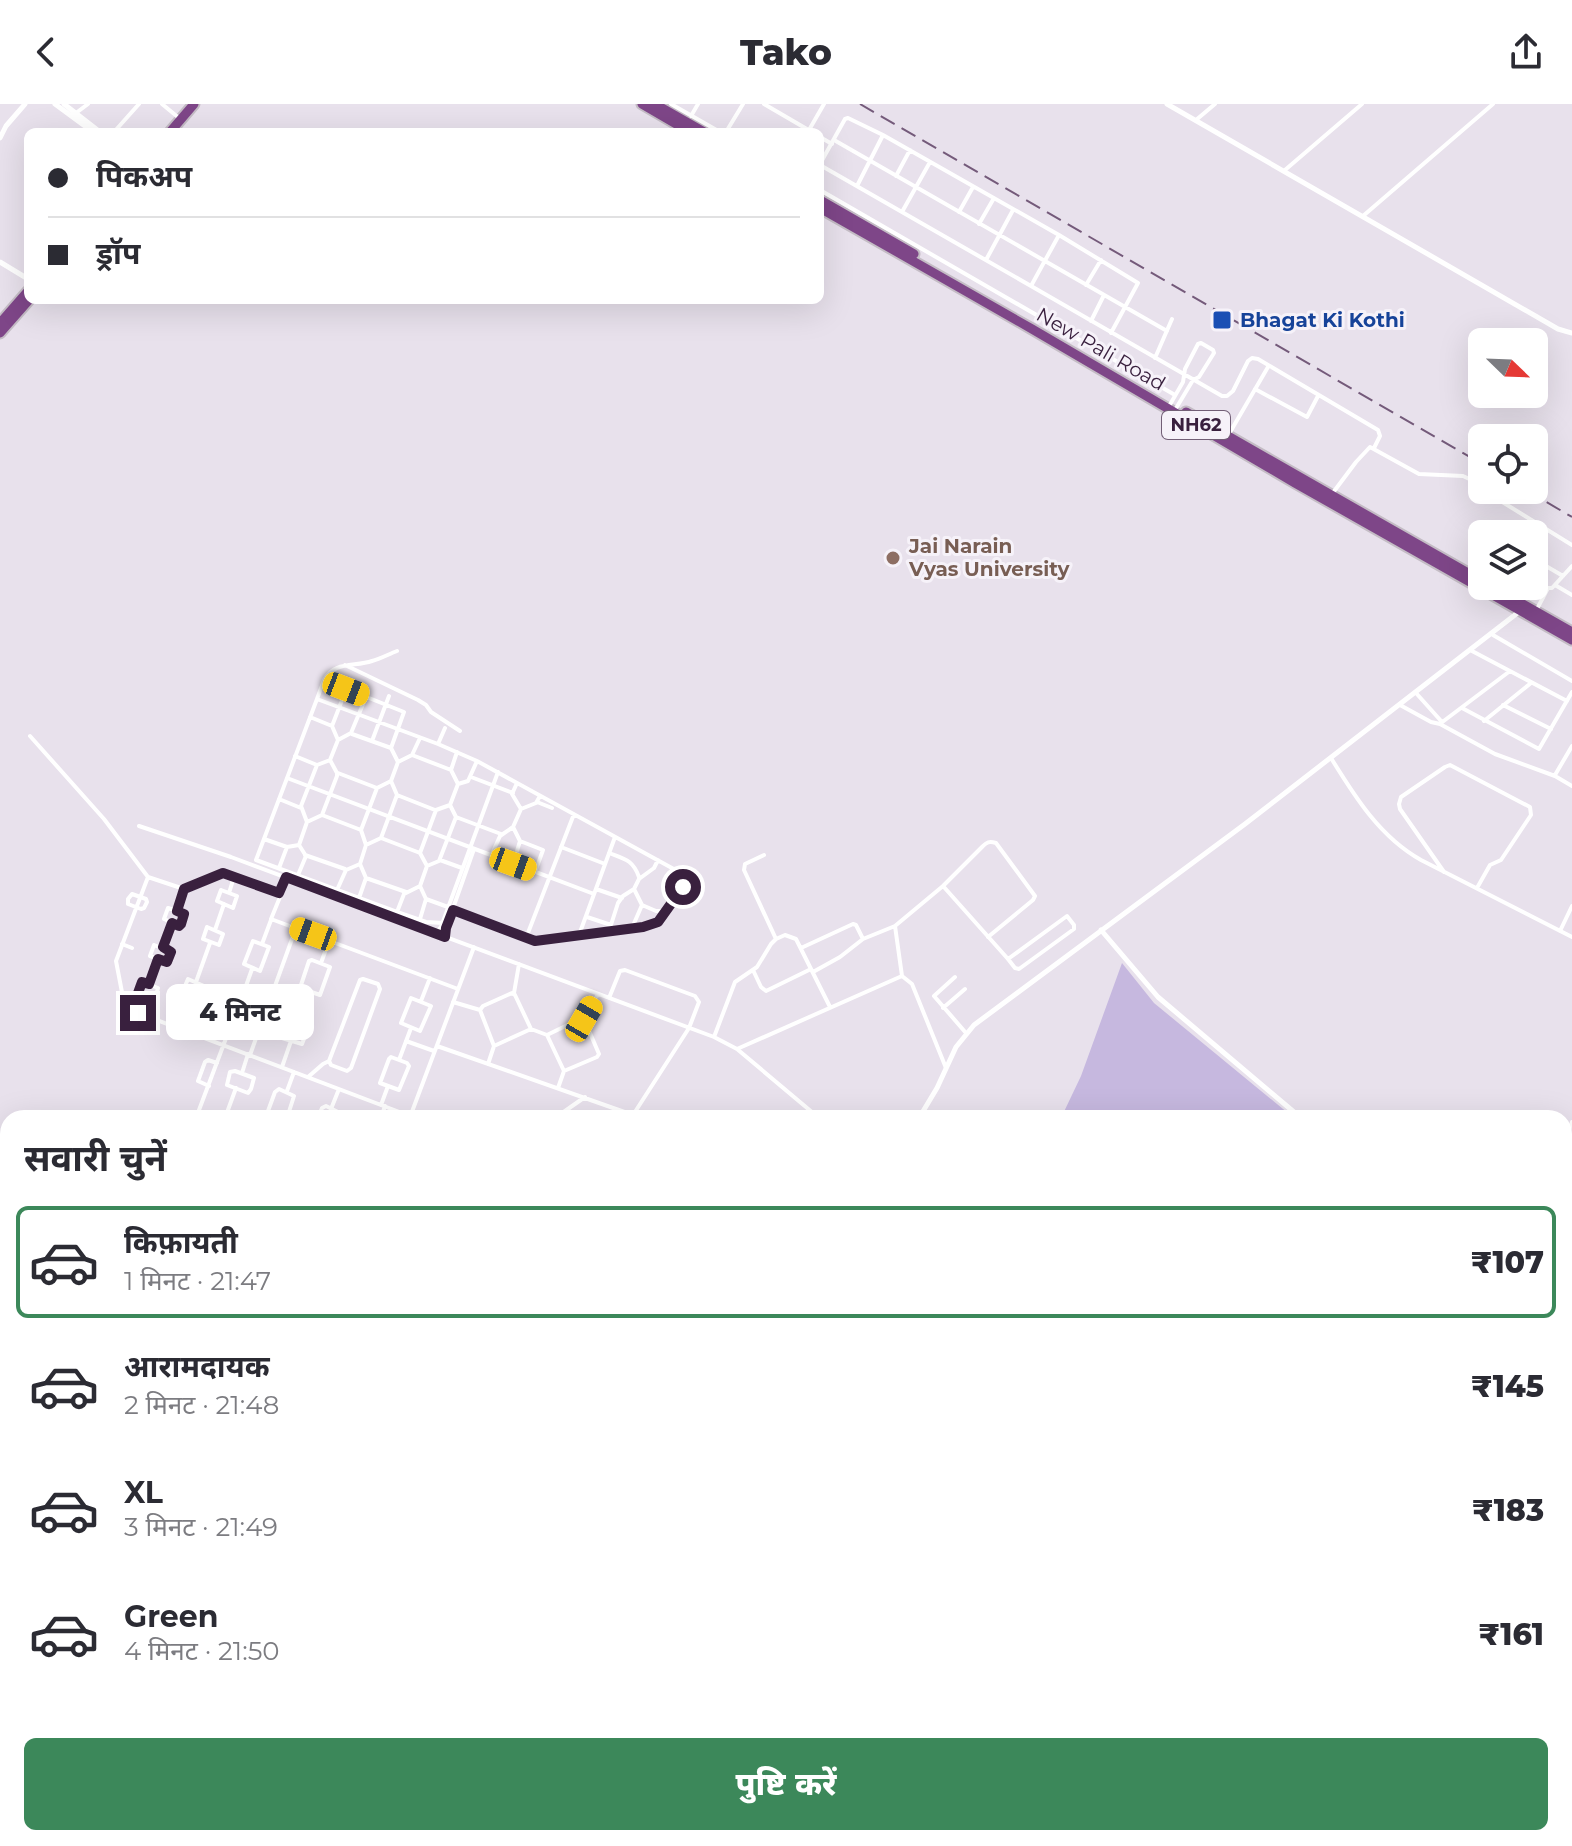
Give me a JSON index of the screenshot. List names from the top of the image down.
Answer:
{
  "streets": {
    "highway": ["New Pali Road", "NH62"]
  },
  "places": {
    "transit": ["Bhagat Ki Kothi"],
    "other": ["Jai Narain Vyas University"]
  },
  "north": "bottom right",
  "page": {
    "header": "Tako",
    "banner": ["पिकअप", "ड्रॉप"],
    "bubble": "4 मिनट",
    "heading": "सवारी चुनें",
    "list": [
      {
        "name": "किफ़ायती",
        "note": "1 मिनट · 21:47",
        "value": "₹107"
      },
      {
        "name": "आरामदायक",
        "note": "2 मिनट · 21:48",
        "value": "₹145"
      },
      {
        "name": "XL",
        "note": "3 मिनट · 21:49",
        "value": "₹183"
      },
      {
        "name": "Green",
        "note": "4 मिनट · 21:50",
        "value": "₹161"
      }
    ],
    "buttons": "पुष्टि करें"
  }
}
